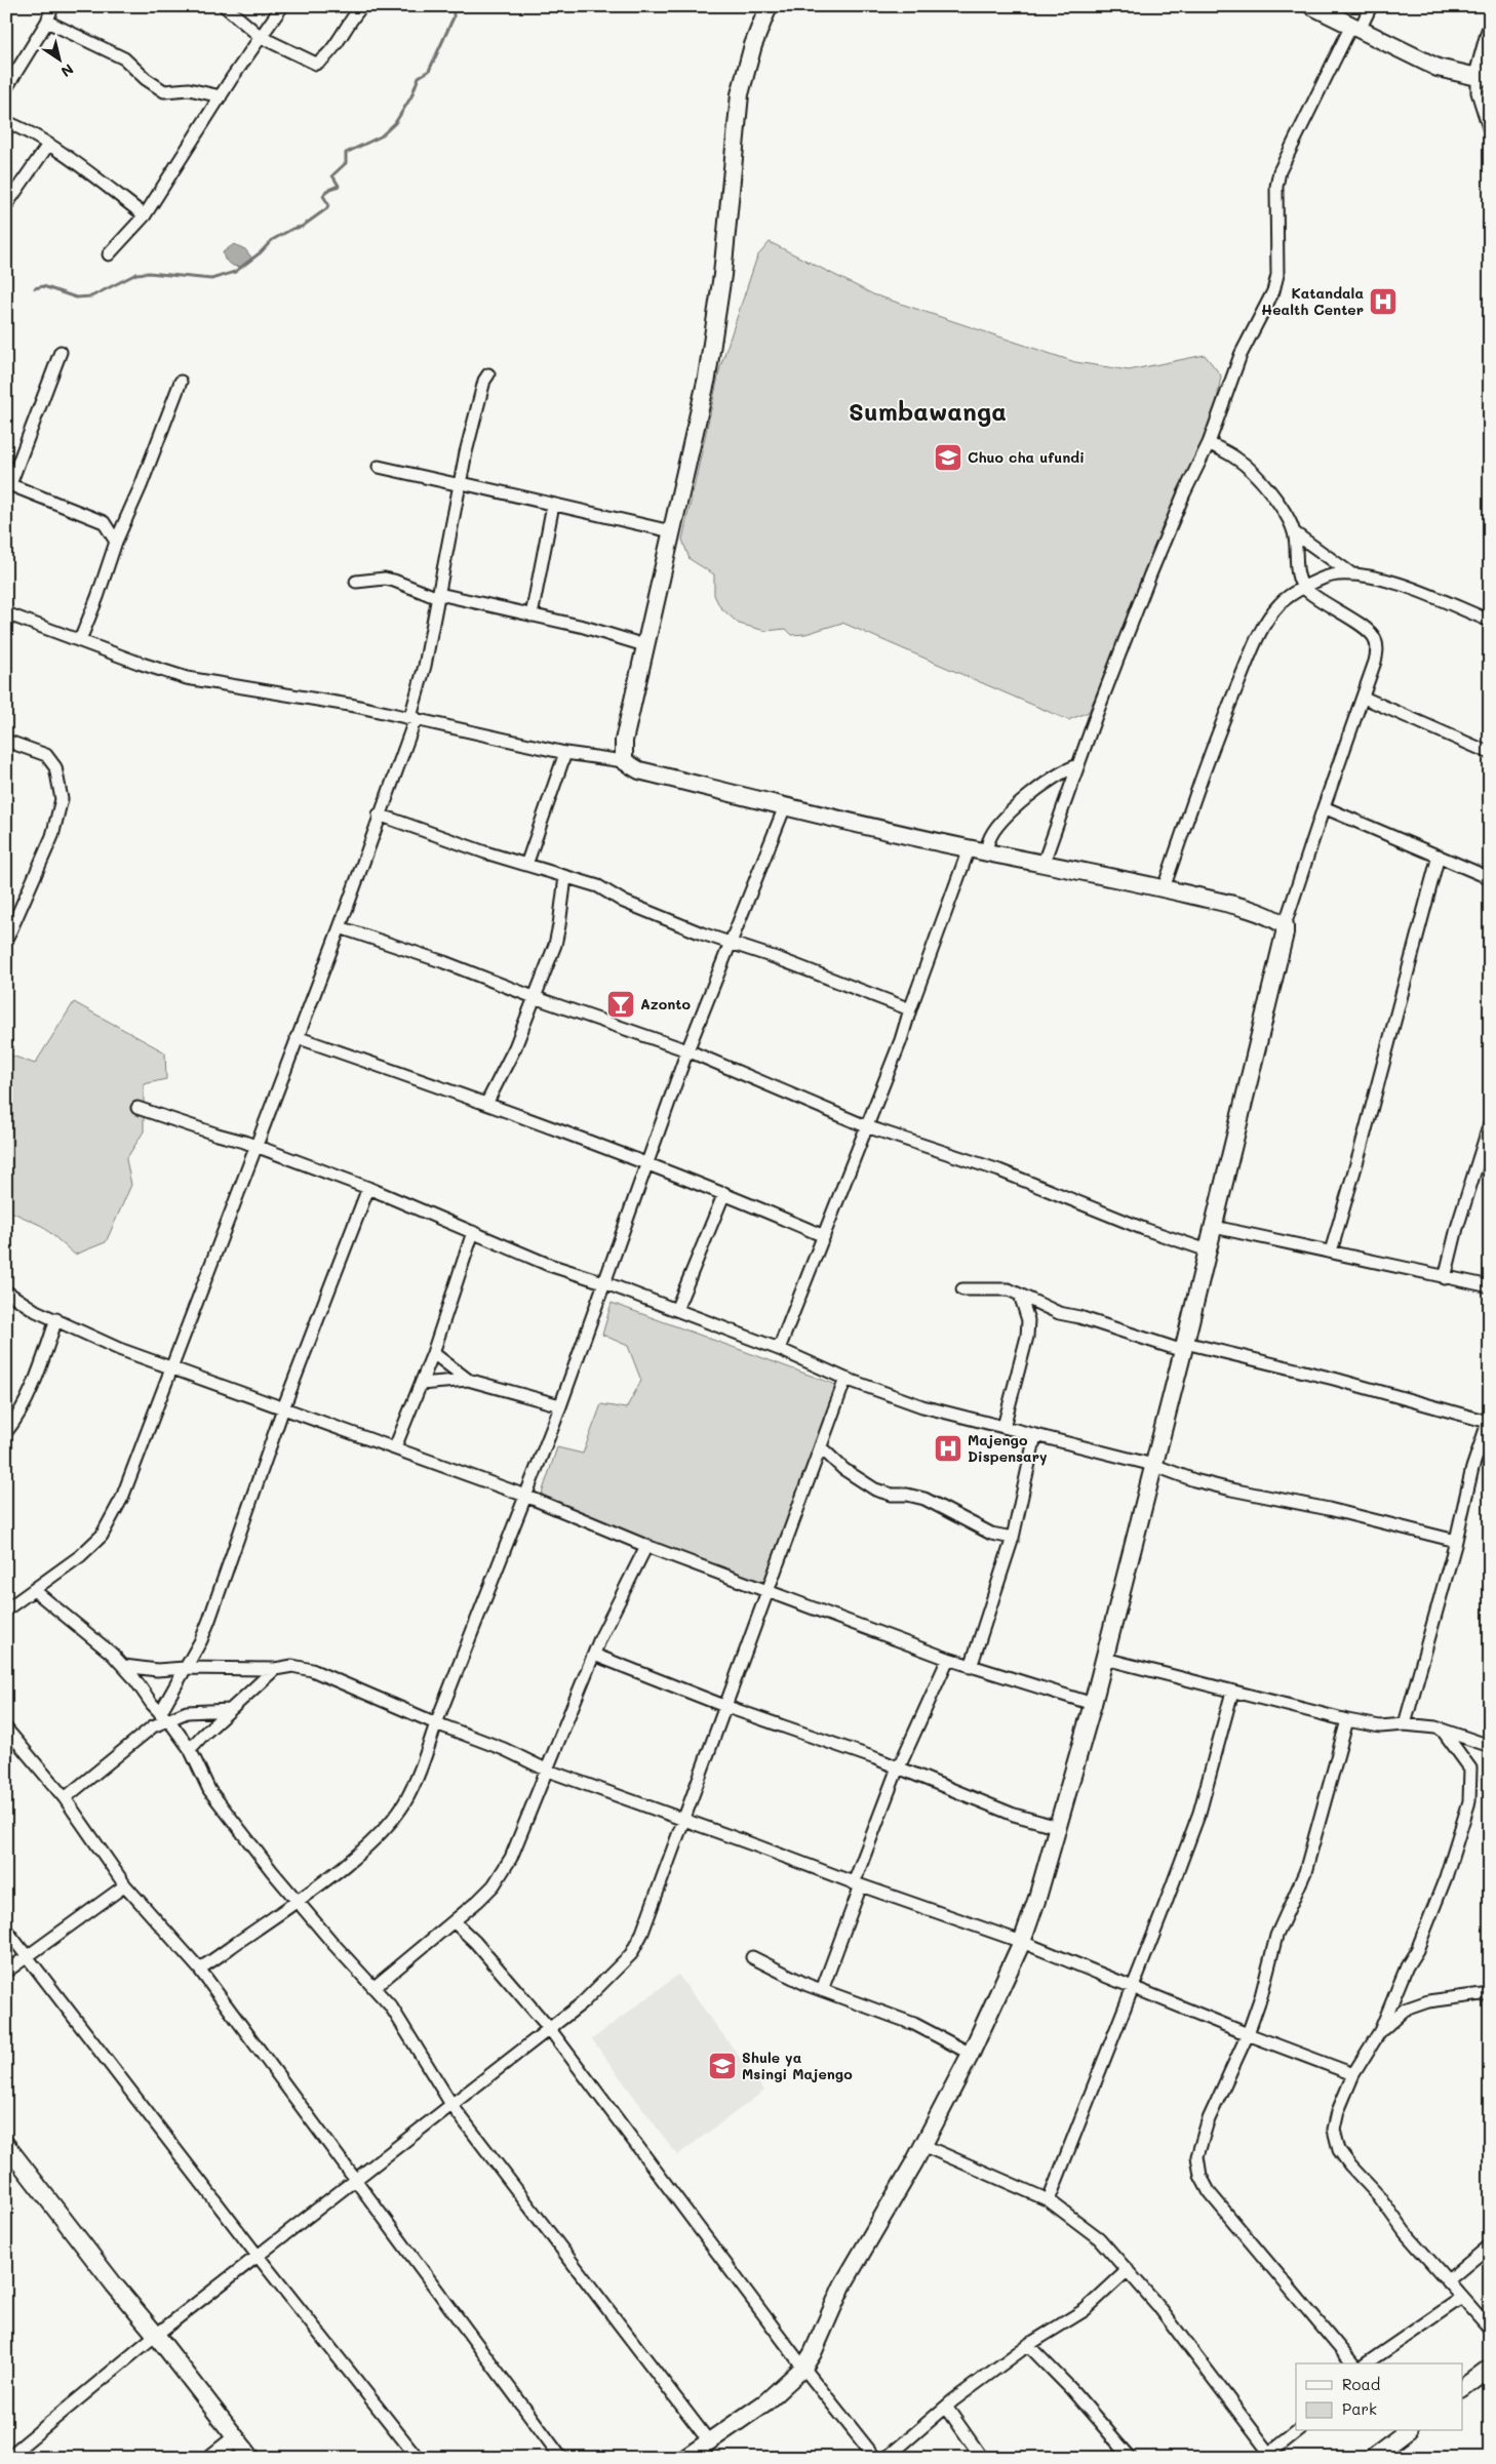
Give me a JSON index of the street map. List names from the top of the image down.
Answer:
{
  "districts": ["Sumbawanga"],
  "places": {
    "hospital": ["Katandala Health Center", "Majengo Dispensary"],
    "school or university": ["Chuo cha ufundi", "Shule ya Msingi Majengo"],
    "bar": ["Azonto"]
  },
  "legend": ["Road", "Park"],
  "north": "bottom right"
}
